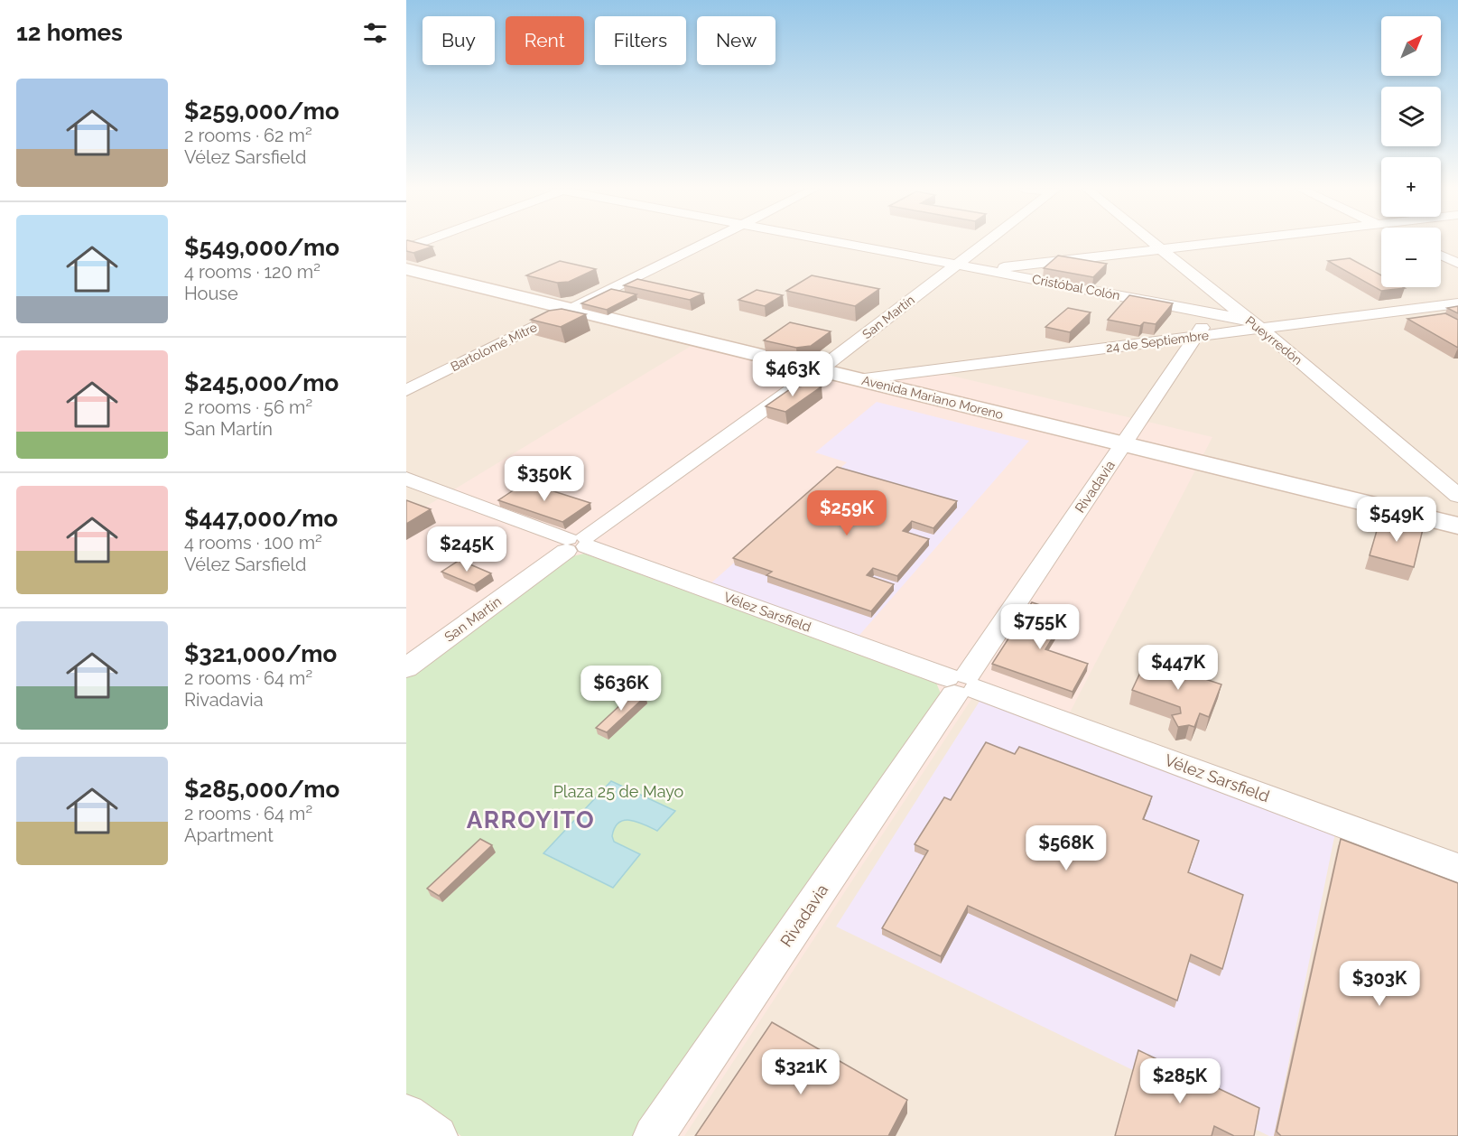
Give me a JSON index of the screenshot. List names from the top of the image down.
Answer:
{
  "streets": {
    "main road": ["Avenida Mariano Moreno"],
    "street": [
      "Cristóbal Colón",
      "San Martín",
      "Pueyrredón",
      "24 de Septiembre",
      "Bartolomé Mitre",
      "Rivadavia",
      "Vélez Sarsfield"
    ]
  },
  "crossings": [
    ["Cristóbal Colón", "San Martín"],
    ["Cristóbal Colón", "Pueyrredón"],
    ["Cristóbal Colón", "Rivadavia"],
    ["San Martín", "Avenida Mariano Moreno"],
    ["San Martín", "Vélez Sarsfield"],
    ["Pueyrredón", "24 de Septiembre"],
    ["Pueyrredón", "Rivadavia"],
    ["24 de Septiembre", "Avenida Mariano Moreno"],
    ["24 de Septiembre", "Rivadavia"],
    ["Bartolomé Mitre", "Avenida Mariano Moreno"],
    ["Avenida Mariano Moreno", "Rivadavia"],
    ["Rivadavia", "Vélez Sarsfield"]
  ],
  "districts": ["ARROYITO"],
  "parks": ["Plaza 25 de Mayo"],
  "north": "top right",
  "page": {
    "heading": "12 homes",
    "map_buttons": ["+", "−"],
    "chip": [
      "Buy",
      "Rent",
      "Filters",
      "New"
    ],
    "list": [
      {
        "name": "$259,000/mo",
        "note": "2 rooms · 62 m² · Vélez Sarsfield"
      },
      {
        "name": "$549,000/mo",
        "note": "4 rooms · 120 m² · House"
      },
      {
        "name": "$245,000/mo",
        "note": "2 rooms · 56 m² · San Martín"
      },
      {
        "name": "$447,000/mo",
        "note": "4 rooms · 100 m² · Vélez Sarsfield"
      },
      {
        "name": "$321,000/mo",
        "note": "2 rooms · 64 m² · Rivadavia"
      },
      {
        "name": "$285,000/mo",
        "note": "2 rooms · 64 m² · Apartment"
      }
    ],
    "price": [
      "$463K",
      "$350K",
      "$259K",
      "$549K",
      "$245K",
      "$755K",
      "$447K",
      "$636K",
      "$568K",
      "$303K",
      "$321K",
      "$285K"
    ]
  }
}
